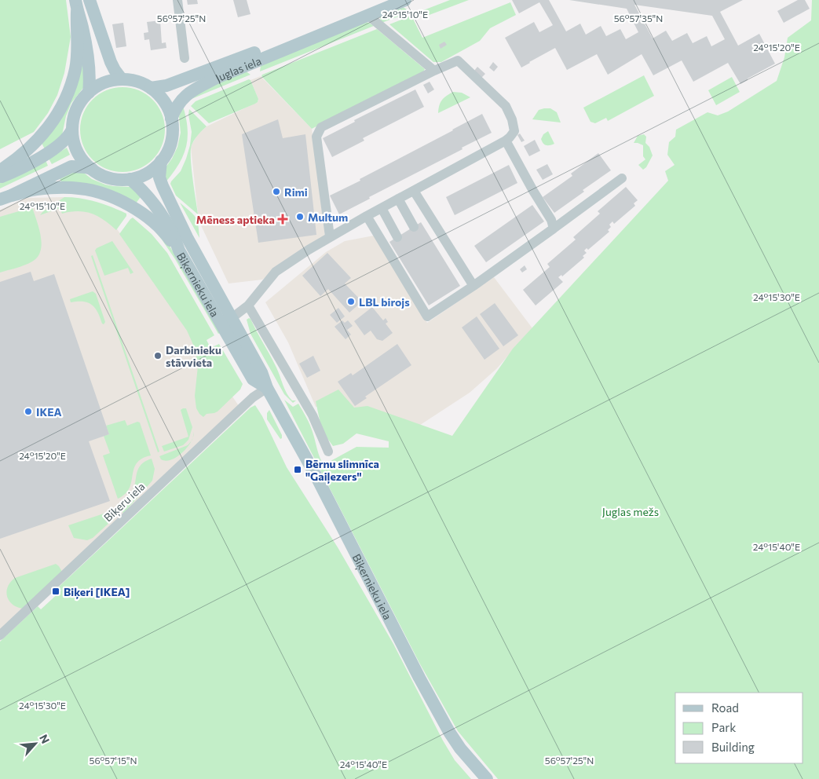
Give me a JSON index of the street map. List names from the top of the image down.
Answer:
{
  "streets": {
    "main road": ["Juglas iela", "Biķernieku iela"],
    "street": ["Biķeru iela"]
  },
  "crossings": [
    ["Juglas iela", "Biķernieku iela"],
    ["Biķernieku iela", "Biķeru iela"]
  ],
  "parks": ["Juglas mežs"],
  "places": {
    "other": [
      "Rimi",
      "Multum",
      "LBL birojs",
      "Darbinieku stāvvieta",
      "IKEA"
    ],
    "health": ["Mēness aptieka"],
    "transit": ["Bērnu slimnīca \"Gaiļezers\"", "Biķeri [IKEA]"]
  },
  "legend": ["Road", "Park", "Building"],
  "north": "top right",
  "coordinates": [
    "24°15'10\"E",
    "56°57'25\"N",
    "56°57'35\"N",
    "24°15'20\"E",
    "24°15'30\"E",
    "24°15'40\"E",
    "56°57'15\"N"
  ]
}
